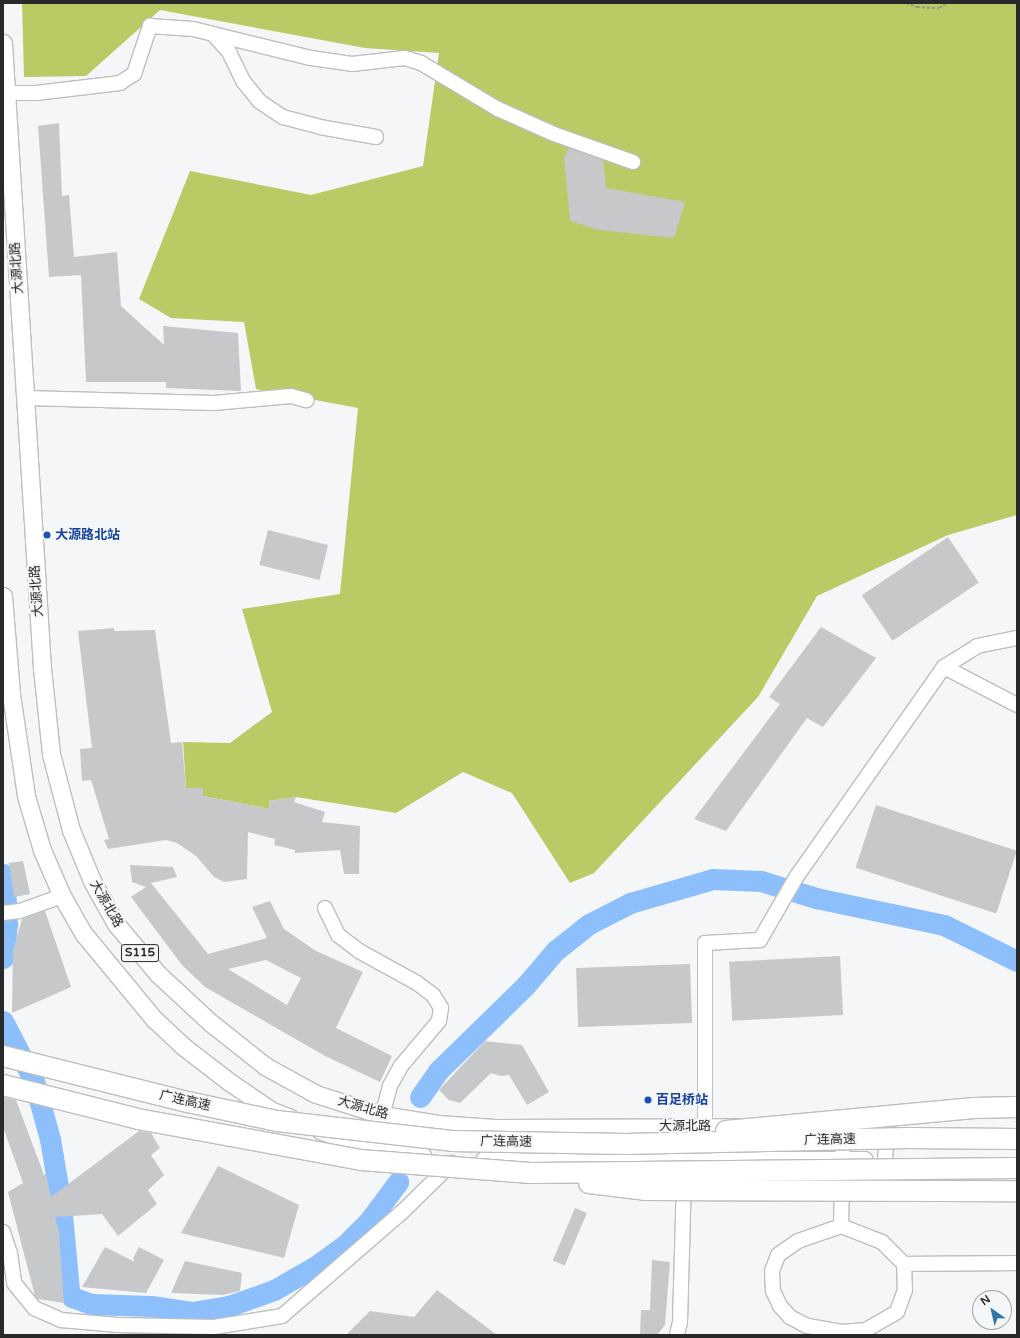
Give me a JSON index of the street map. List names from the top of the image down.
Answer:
{
  "streets": {
    "highway": ["广连高速"],
    "main road": ["大源北路", "S115"]
  },
  "places": ["大源路北站", "百足桥站"],
  "north": "top left"
}
